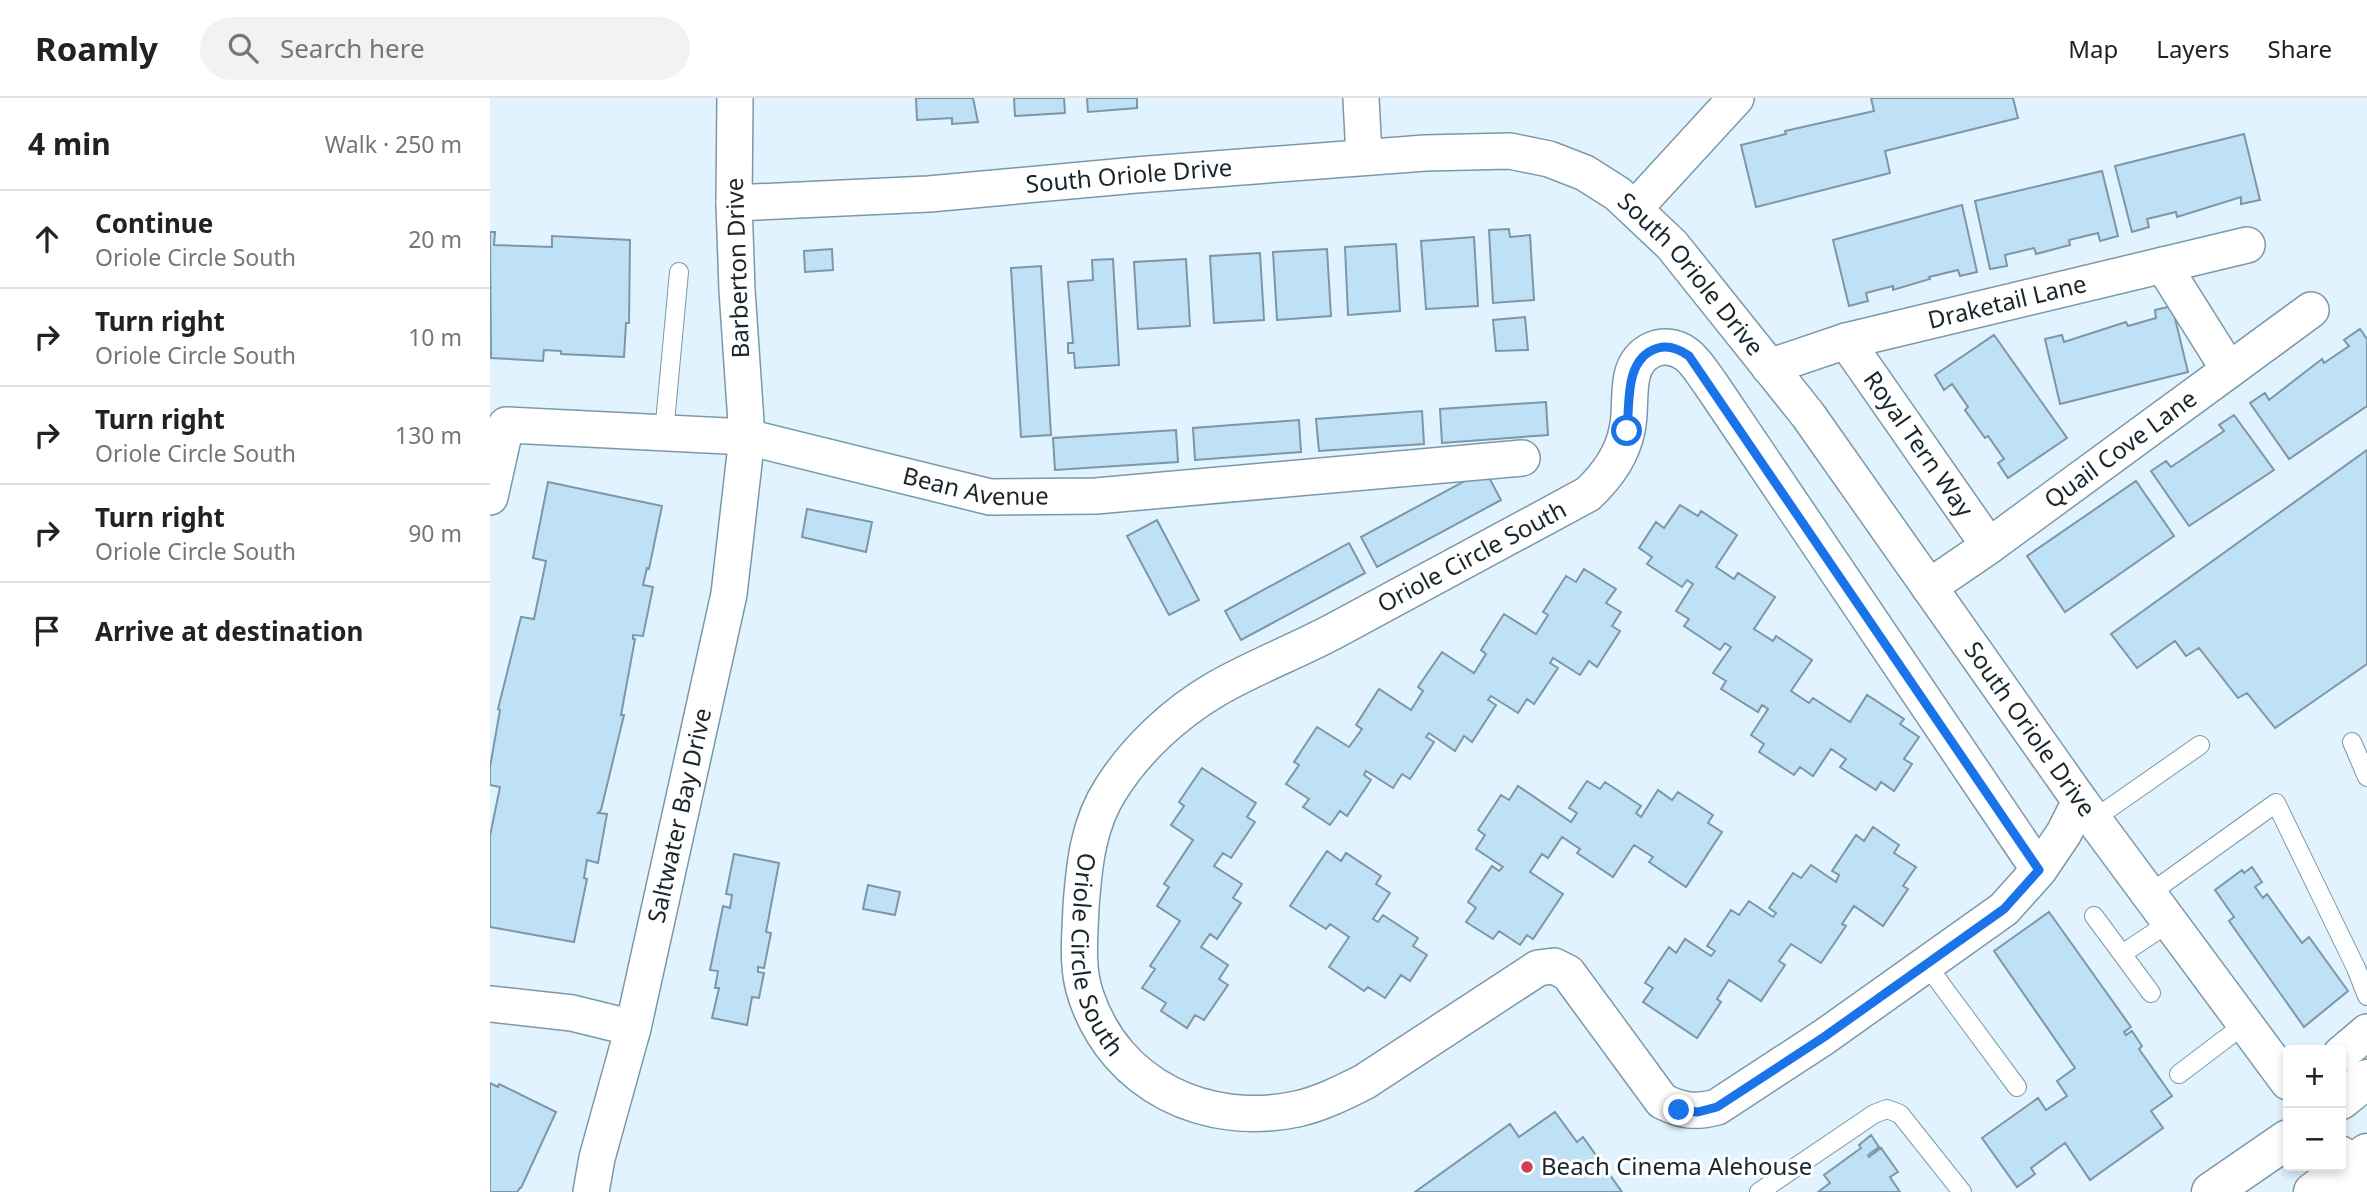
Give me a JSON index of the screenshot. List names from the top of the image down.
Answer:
{
  "streets": {
    "street": [
      "South Oriole Drive",
      "Barberton Drive",
      "Draketail Lane",
      "Royal Tern Way",
      "Quail Cove Lane",
      "Bean Avenue",
      "Oriole Circle South",
      "Saltwater Bay Drive"
    ]
  },
  "crossings": [
    ["South Oriole Drive", "Barberton Drive"],
    ["South Oriole Drive", "Draketail Lane"],
    ["South Oriole Drive", "Quail Cove Lane"],
    ["South Oriole Drive", "Oriole Circle South"],
    ["Barberton Drive", "Bean Avenue"],
    ["Barberton Drive", "Saltwater Bay Drive"],
    ["Draketail Lane", "Royal Tern Way"],
    ["Royal Tern Way", "Quail Cove Lane"],
    ["Bean Avenue", "Saltwater Bay Drive"]
  ],
  "places": ["Beach Cinema Alehouse"],
  "page": {
    "header": "Roamly",
    "search": "Search here",
    "nav": ["Map", "Layers", "Share"],
    "heading": ["4 min", "Walk · 250 m"],
    "list": [
      ["Continue", "Oriole Circle South", "20 m"],
      ["Turn right", "Oriole Circle South", "10 m"],
      ["Turn right", "Oriole Circle South", "130 m"],
      ["Turn right", "Oriole Circle South", "90 m"],
      "Arrive at destination"
    ],
    "map_buttons": ["+", "−"]
  }
}
